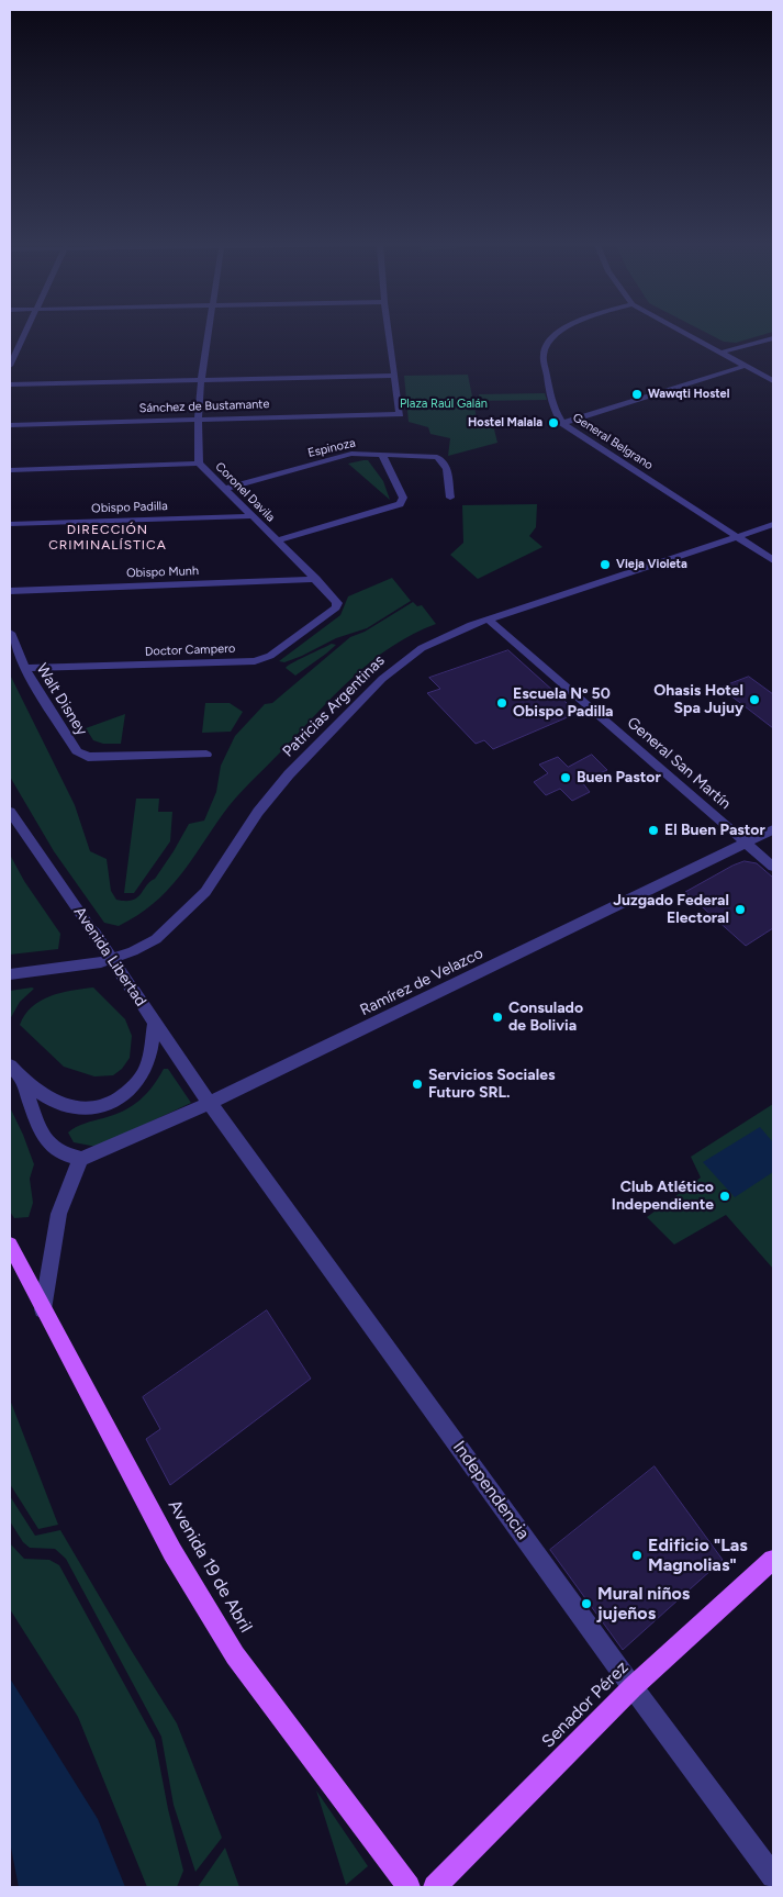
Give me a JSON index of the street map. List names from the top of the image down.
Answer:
{
  "streets": {
    "main road": ["Avenida 19 de Abril", "Senador Pérez"],
    "street": [
      "Sánchez de Bustamante",
      "General Belgrano",
      "Espinoza",
      "Coronel Davila",
      "Obispo Padilla",
      "Obispo Munh",
      "Doctor Campero",
      "Walt Disney",
      "Patricias Argentinas",
      "General San Martín",
      "Avenida Libertad",
      "Ramírez de Velazco",
      "Independencia"
    ]
  },
  "crossings": [
    ["Sánchez de Bustamante", "Coronel Davila"],
    ["General Belgrano", "Patricias Argentinas"],
    ["Espinoza", "Coronel Davila"],
    ["Coronel Davila", "Obispo Padilla"],
    ["Coronel Davila", "Obispo Munh"],
    ["Coronel Davila", "Doctor Campero"],
    ["Doctor Campero", "Walt Disney"],
    ["Patricias Argentinas", "General San Martín"],
    ["General San Martín", "Ramírez de Velazco"],
    ["Avenida Libertad", "Ramírez de Velazco"],
    ["Avenida Libertad", "Independencia"],
    ["Ramírez de Velazco", "Independencia"],
    ["Independencia", "Senador Pérez"]
  ],
  "districts": ["DIRECCIÓN CRIMINALÍSTICA"],
  "parks": ["Plaza Raúl Galán"],
  "places": [
    "Wawqti Hostel",
    "Hostel Malala",
    "Vieja Violeta",
    "Ohasis Hotel Spa Jujuy",
    "Escuela Nº 50 Obispo Padilla",
    "Buen Pastor",
    "El Buen Pastor",
    "Juzgado Federal Electoral",
    "Consulado de Bolivia",
    "Servicios Sociales Futuro SRL.",
    "Club Atlético Independiente",
    "Edificio \"Las Magnolias\"",
    "Mural niños jujeños"
  ]
}
